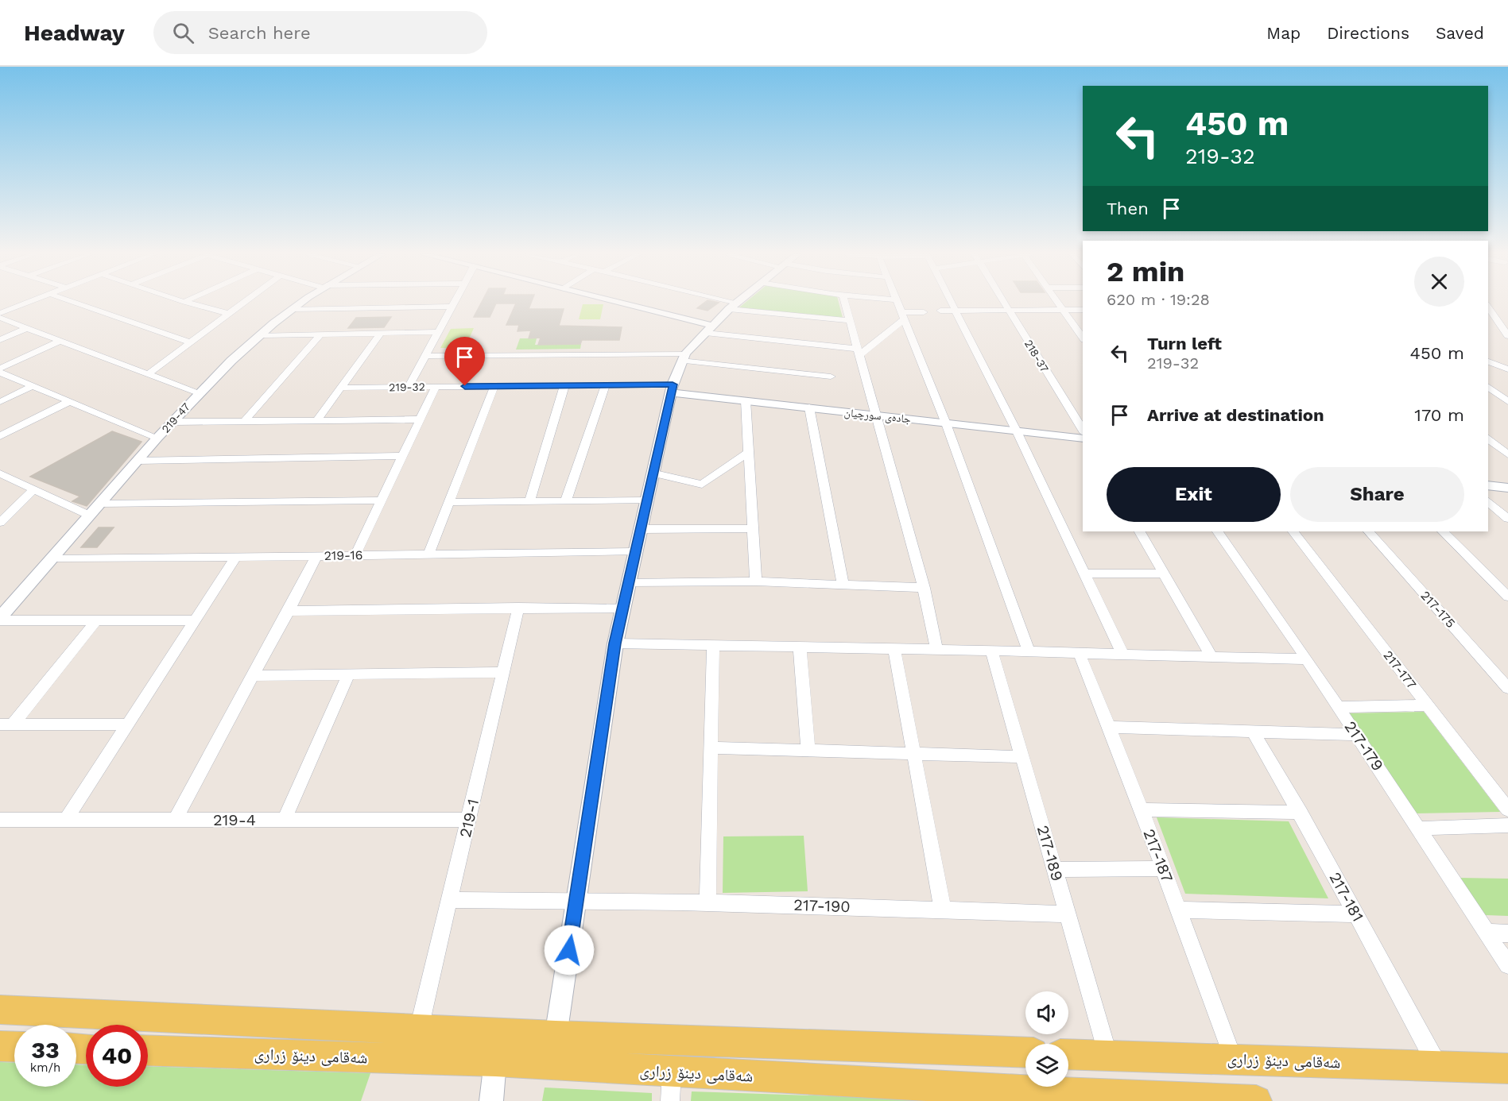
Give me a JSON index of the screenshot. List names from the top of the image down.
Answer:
{
  "streets": {
    "main road": ["شەقامی دینۆ زراری"],
    "street": [
      "218-37",
      "219-32",
      "جادەی سورچیان",
      "219-47",
      "219-16",
      "217-175",
      "217-177",
      "217-179",
      "219-1",
      "219-4",
      "217-189",
      "217-187",
      "217-181",
      "217-190"
    ]
  },
  "crossings": [
    ["219-32", "جادەی سورچیان"],
    ["219-47", "219-16"],
    ["219-1", "219-4"],
    ["219-1", "217-190"],
    ["217-189", "217-190"],
    ["217-189", "شەقامی دینۆ زراری"],
    ["217-187", "شەقامی دینۆ زراری"],
    ["217-181", "شەقامی دینۆ زراری"]
  ],
  "page": {
    "header": "Headway",
    "search": "Search here",
    "nav": ["Map", "Directions", "Saved"],
    "turn": ["450 m", "219-32"],
    "then": "Then",
    "heading": ["2 min", "620 m · 19:28"],
    "list": [
      {
        "name": "Turn left",
        "note": "219-32",
        "value": "450 m"
      },
      {
        "name": "Arrive at destination",
        "value": "170 m"
      }
    ],
    "buttons": ["Exit", "Share"],
    "speed": "33 km/h",
    "limit": "40"
  }
}
